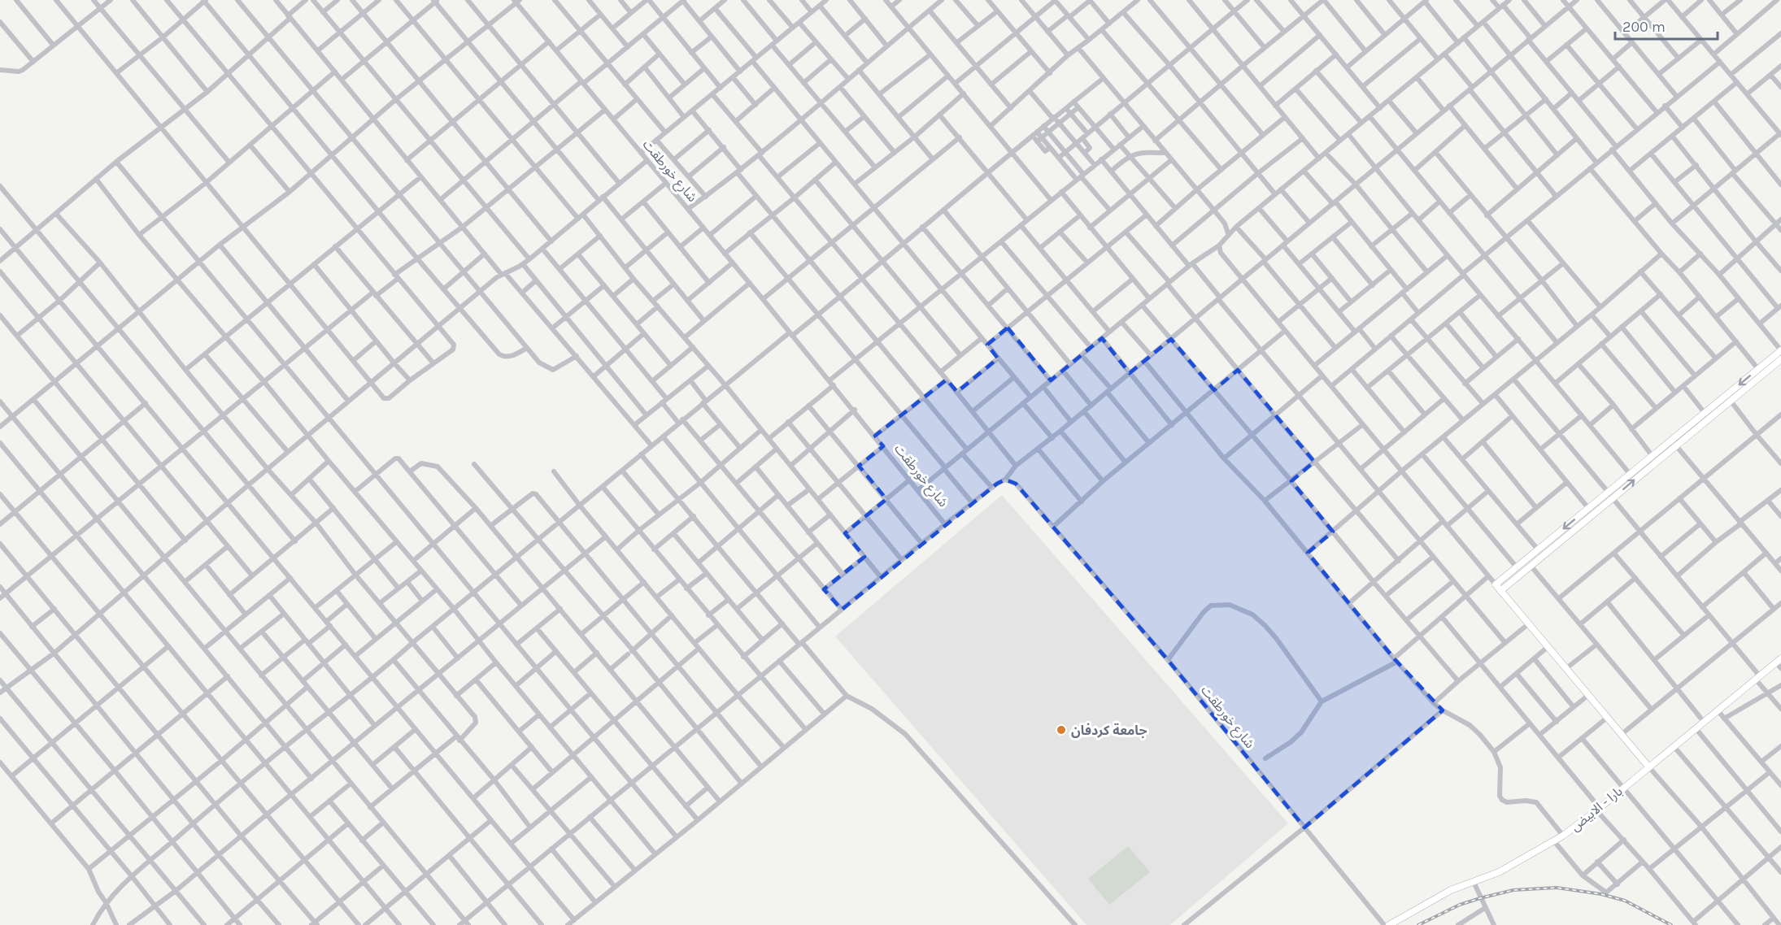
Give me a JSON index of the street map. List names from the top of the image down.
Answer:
{
  "streets": {
    "main road": ["بارا - الابيض"],
    "street": ["شارع خورطقت"]
  },
  "places": ["جامعة كردفان"],
  "scale_bar": "200 m"
}
